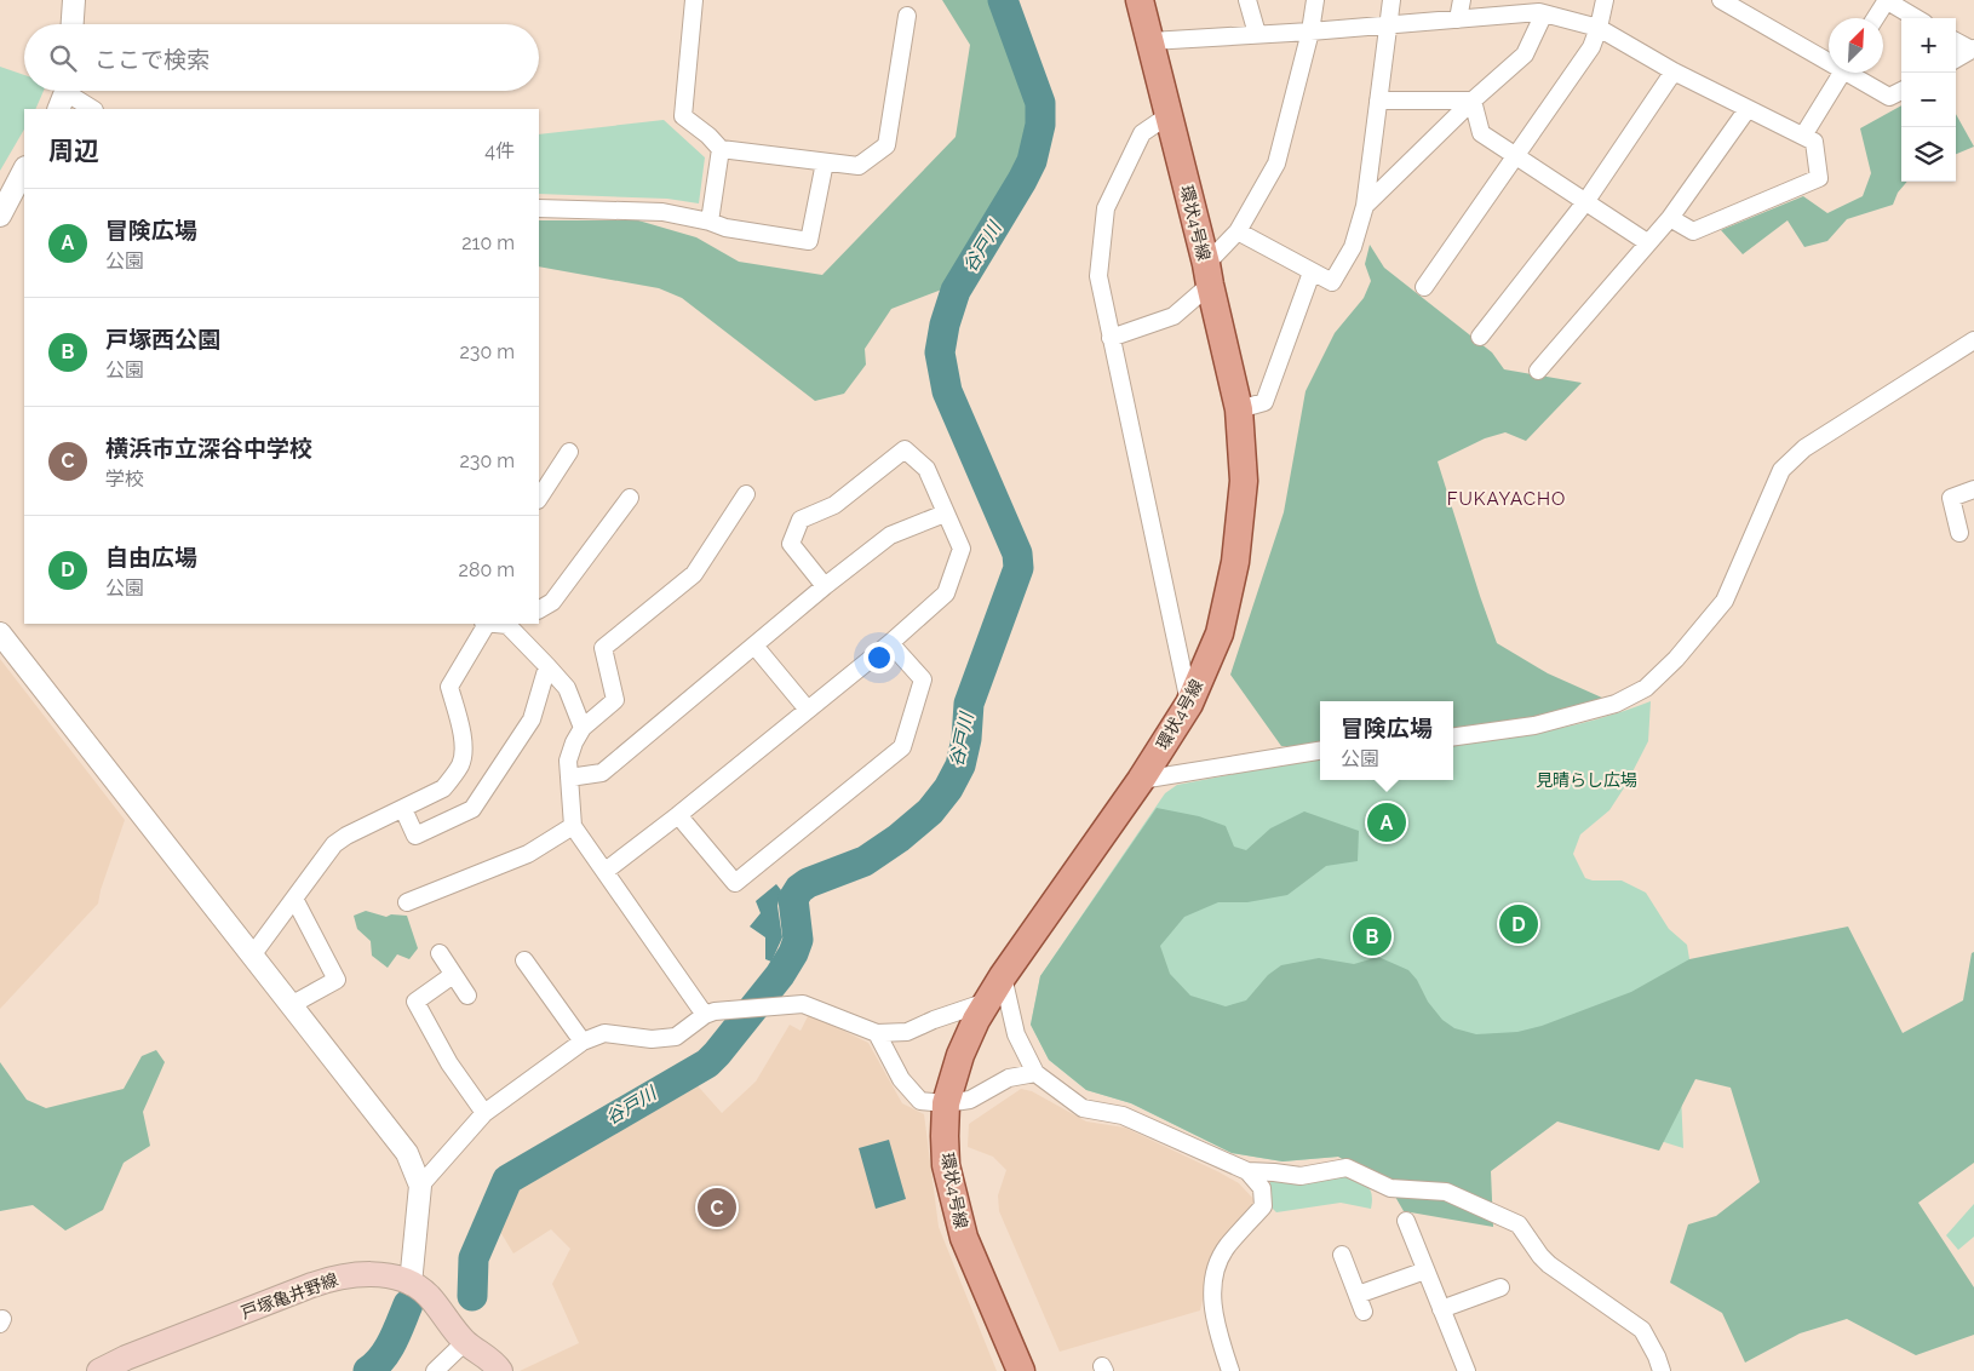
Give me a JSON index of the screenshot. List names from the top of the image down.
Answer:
{
  "streets": {
    "main road": ["環状4号線", "戸塚亀井野線"]
  },
  "districts": ["FUKAYACHO"],
  "water": ["谷戸川"],
  "parks": ["見晴らし広場"],
  "north": "top right",
  "page": {
    "map_buttons": ["+", "−"],
    "search": "ここで検索",
    "heading": ["周辺", "4件"],
    "list": [
      {
        "mark": "A",
        "name": "冒険広場",
        "note": "公園",
        "value": "210 m"
      },
      {
        "mark": "B",
        "name": "戸塚西公園",
        "note": "公園",
        "value": "230 m"
      },
      {
        "mark": "C",
        "name": "横浜市立深谷中学校",
        "note": "学校",
        "value": "230 m"
      },
      {
        "mark": "D",
        "name": "自由広場",
        "note": "公園",
        "value": "280 m"
      }
    ],
    "popup": ["冒険広場", "公園"],
    "pins": [
      "A",
      "D",
      "B",
      "C"
    ]
  }
}
